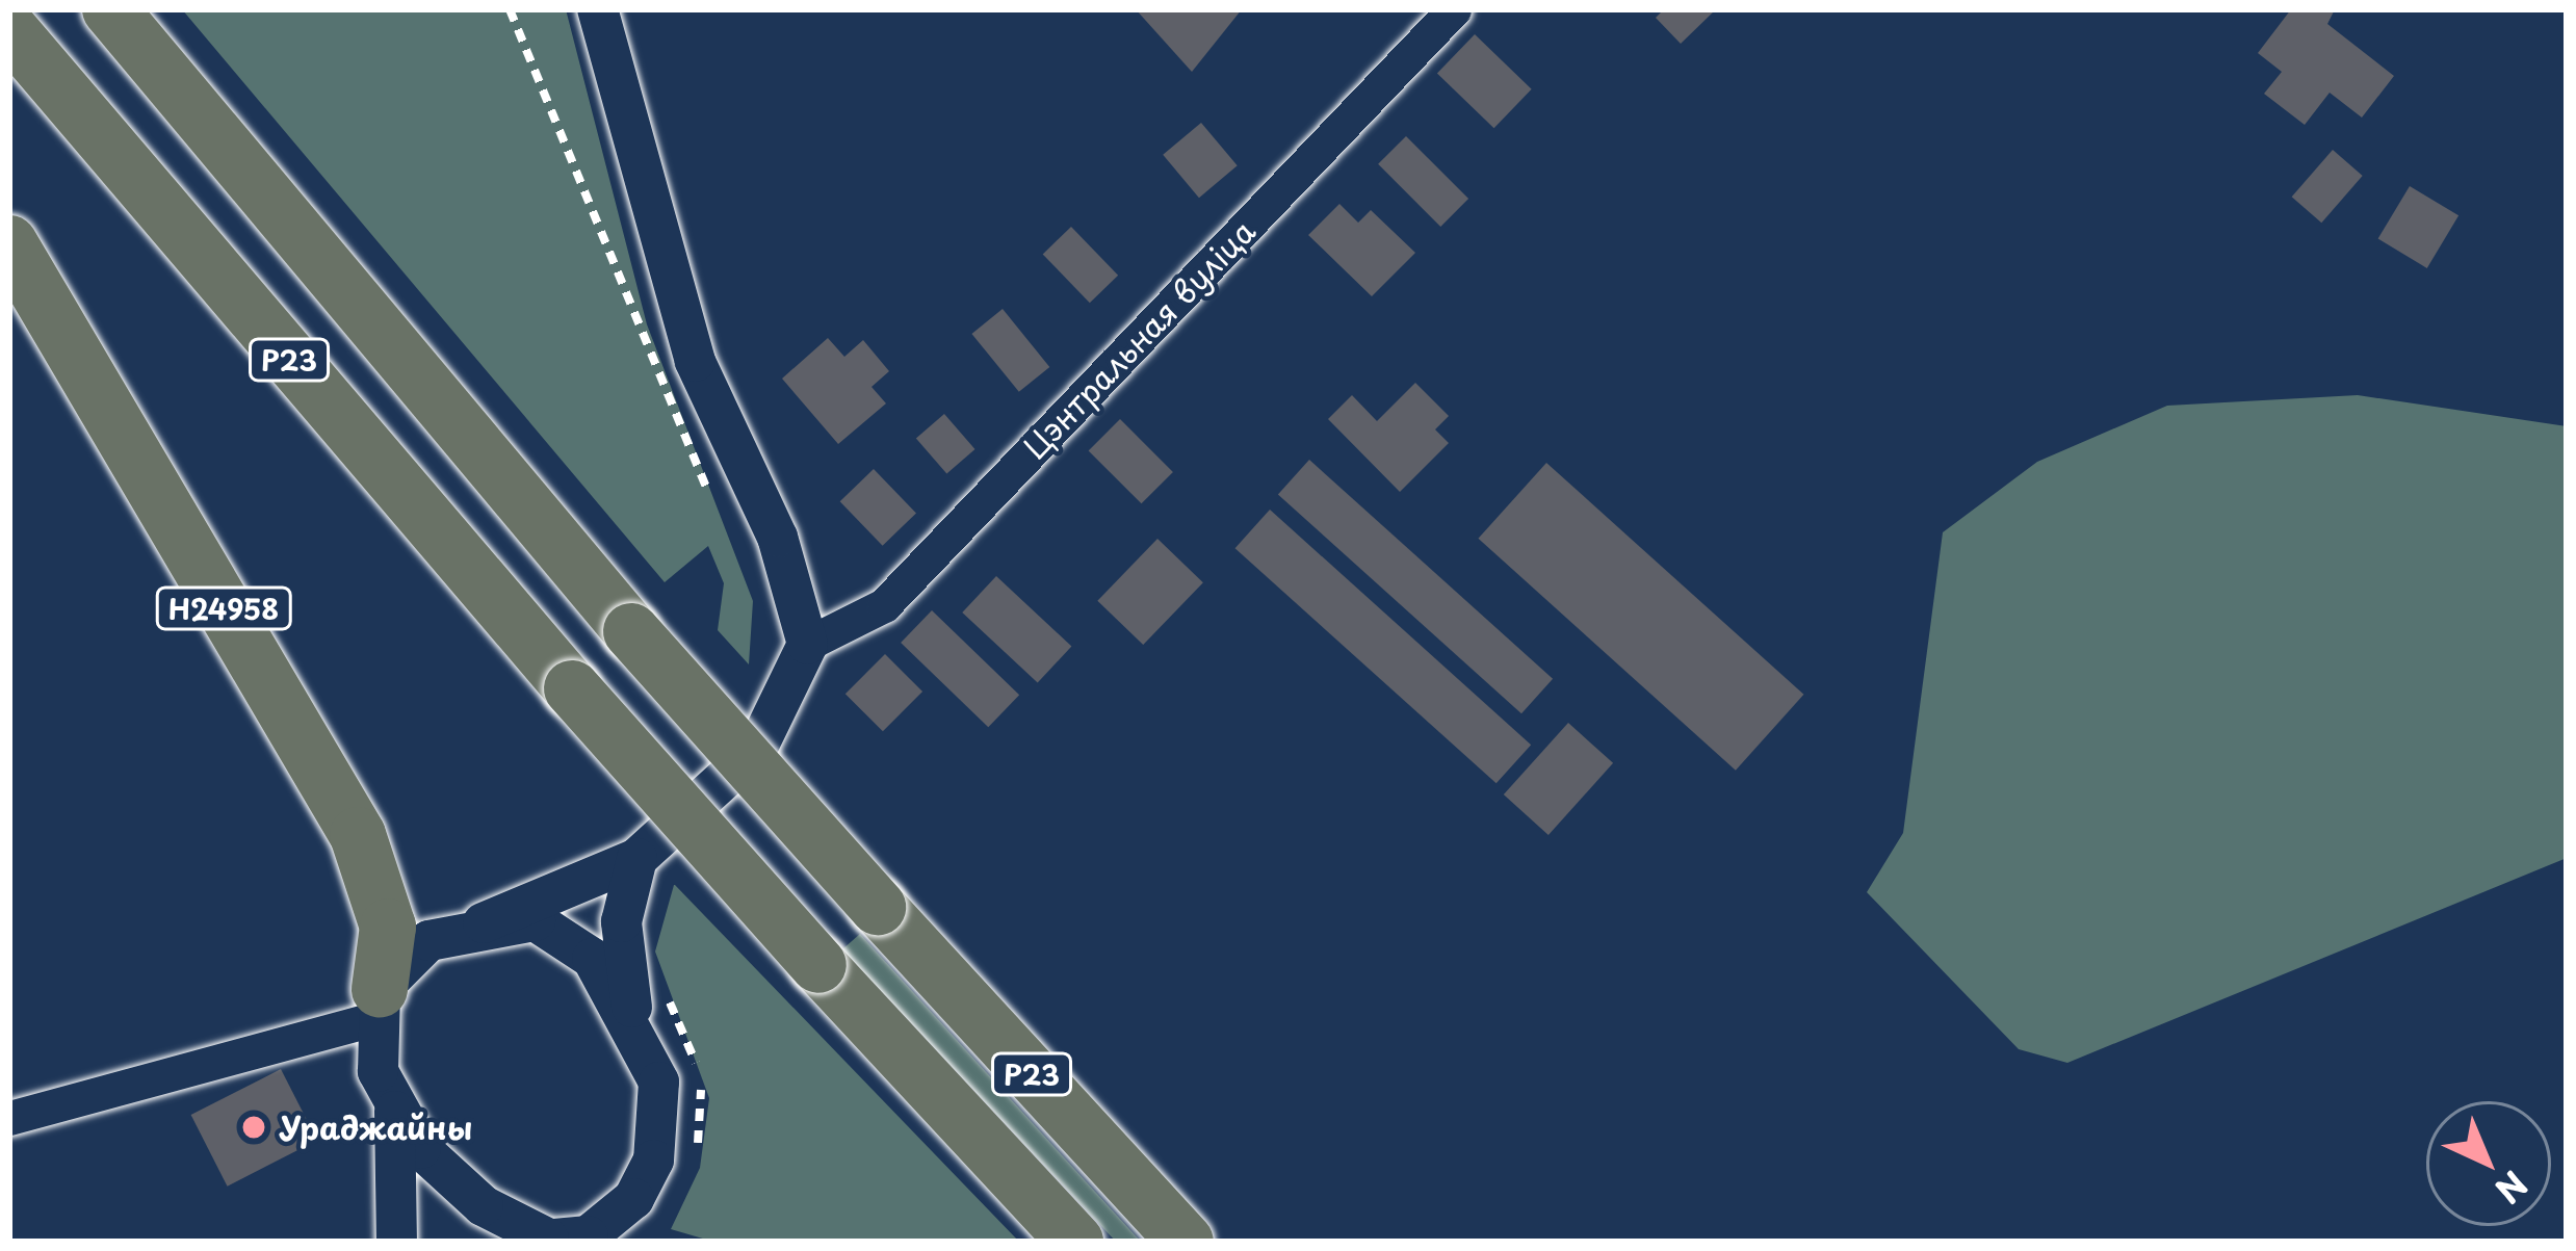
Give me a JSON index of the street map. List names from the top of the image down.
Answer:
{
  "streets": {
    "highway": ["Р23", "Н24958"],
    "street": ["Цэнтральная вуліца"]
  },
  "crossings": [
    ["Цэнтральная вуліца", "Н24958"]
  ],
  "places": ["Ураджайны"],
  "north": "bottom right"
}
